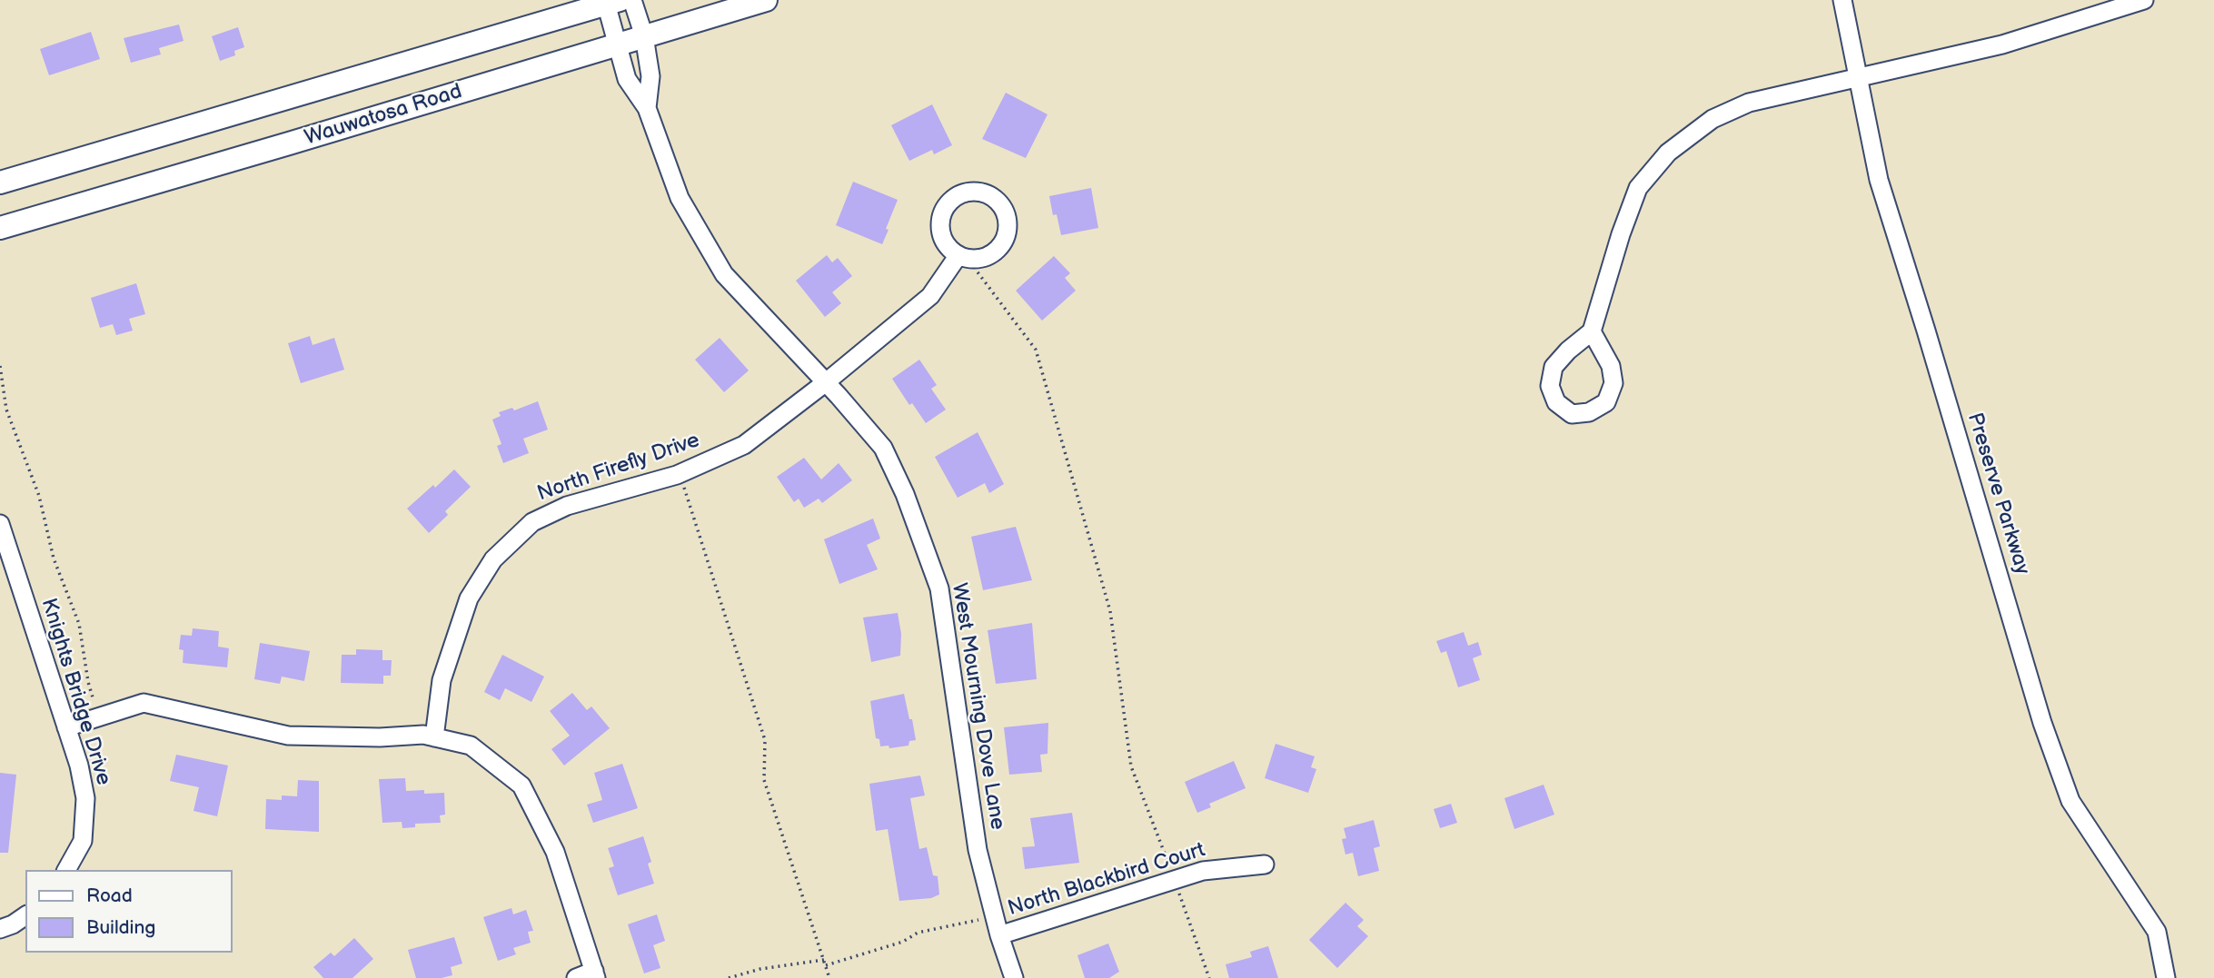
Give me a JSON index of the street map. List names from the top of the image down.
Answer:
{
  "streets": {
    "main road": ["Wauwatosa Road"],
    "street": [
      "North Firefly Drive",
      "Preserve Parkway",
      "Knights Bridge Drive",
      "West Mourning Dove Lane",
      "North Blackbird Court"
    ]
  },
  "crossings": [
    ["North Firefly Drive", "West Mourning Dove Lane"],
    ["West Mourning Dove Lane", "North Blackbird Court"]
  ],
  "legend": ["Road", "Building"]
}
